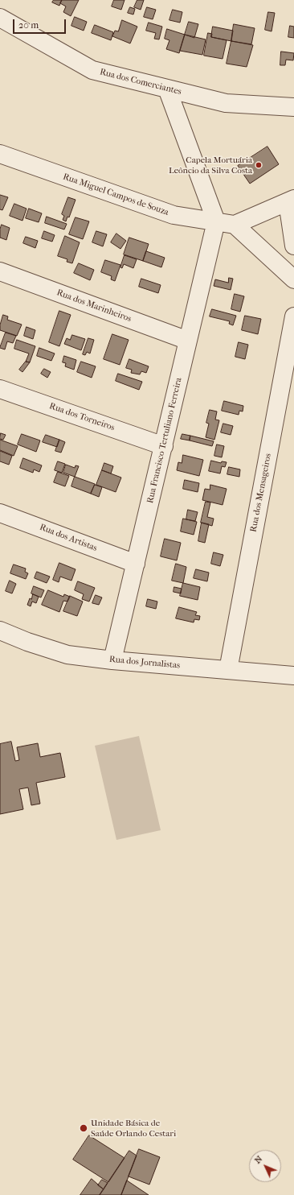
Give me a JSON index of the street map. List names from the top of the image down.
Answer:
{
  "streets": {
    "street": [
      "Rua dos Comerciantes",
      "Rua Miguel Campos de Souza",
      "Rua dos Marinheiros",
      "Rua dos Torneiros",
      "Rua Francisco Tertuliano Ferreira",
      "Rua dos Mensageiros",
      "Rua dos Artistas",
      "Rua dos Jornalistas"
    ]
  },
  "crossings": [
    ["Rua Miguel Campos de Souza", "Rua Francisco Tertuliano Ferreira"],
    ["Rua dos Marinheiros", "Rua Francisco Tertuliano Ferreira"],
    ["Rua dos Torneiros", "Rua Francisco Tertuliano Ferreira"],
    ["Rua Francisco Tertuliano Ferreira", "Rua dos Artistas"],
    ["Rua Francisco Tertuliano Ferreira", "Rua dos Jornalistas"],
    ["Rua dos Mensageiros", "Rua dos Jornalistas"]
  ],
  "places": ["Capela Mortuária Leôncio da Silva Costa", "Unidade Básica de Saúde Orlando Cestari"],
  "scale_bar": "20 m",
  "north": "top left"
}
